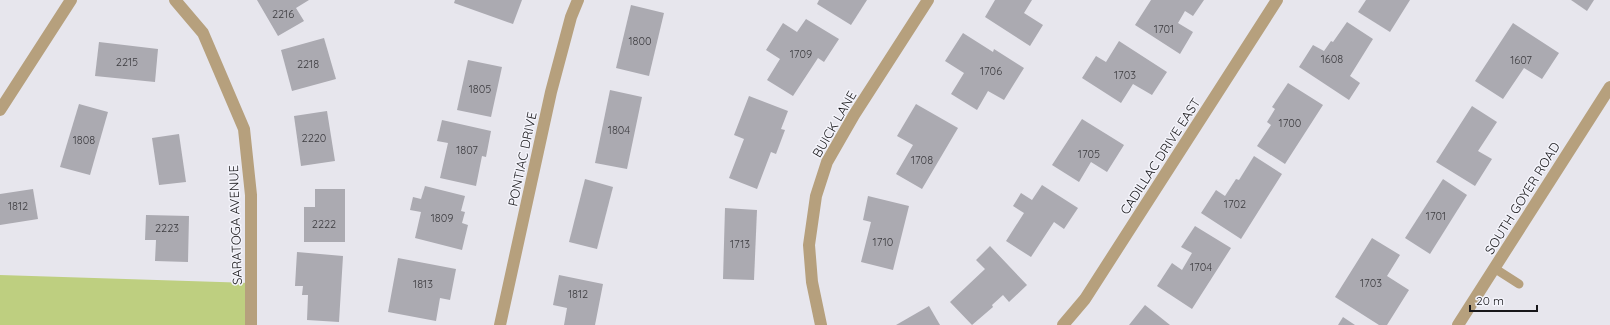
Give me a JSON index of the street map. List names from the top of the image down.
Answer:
{
  "streets": {
    "street": [
      "BUICK LANE",
      "CADILLAC DRIVE EAST",
      "PONTIAC DRIVE",
      "SOUTH GOYER ROAD",
      "SARATOGA AVENUE"
    ]
  },
  "house_numbers": [
    "2216",
    "1701",
    "1800",
    "1709",
    "1608",
    "1607",
    "2215",
    "2218",
    "1706",
    "1703",
    "1805",
    "1700",
    "1804",
    "2220",
    "1808",
    "1807",
    "1705",
    "1708",
    "1702",
    "1812",
    "1701",
    "1809",
    "2222",
    "2223",
    "1710",
    "1713",
    "1704",
    "1703",
    "1813",
    "1812"
  ],
  "scale_bar": "20 m"
}
